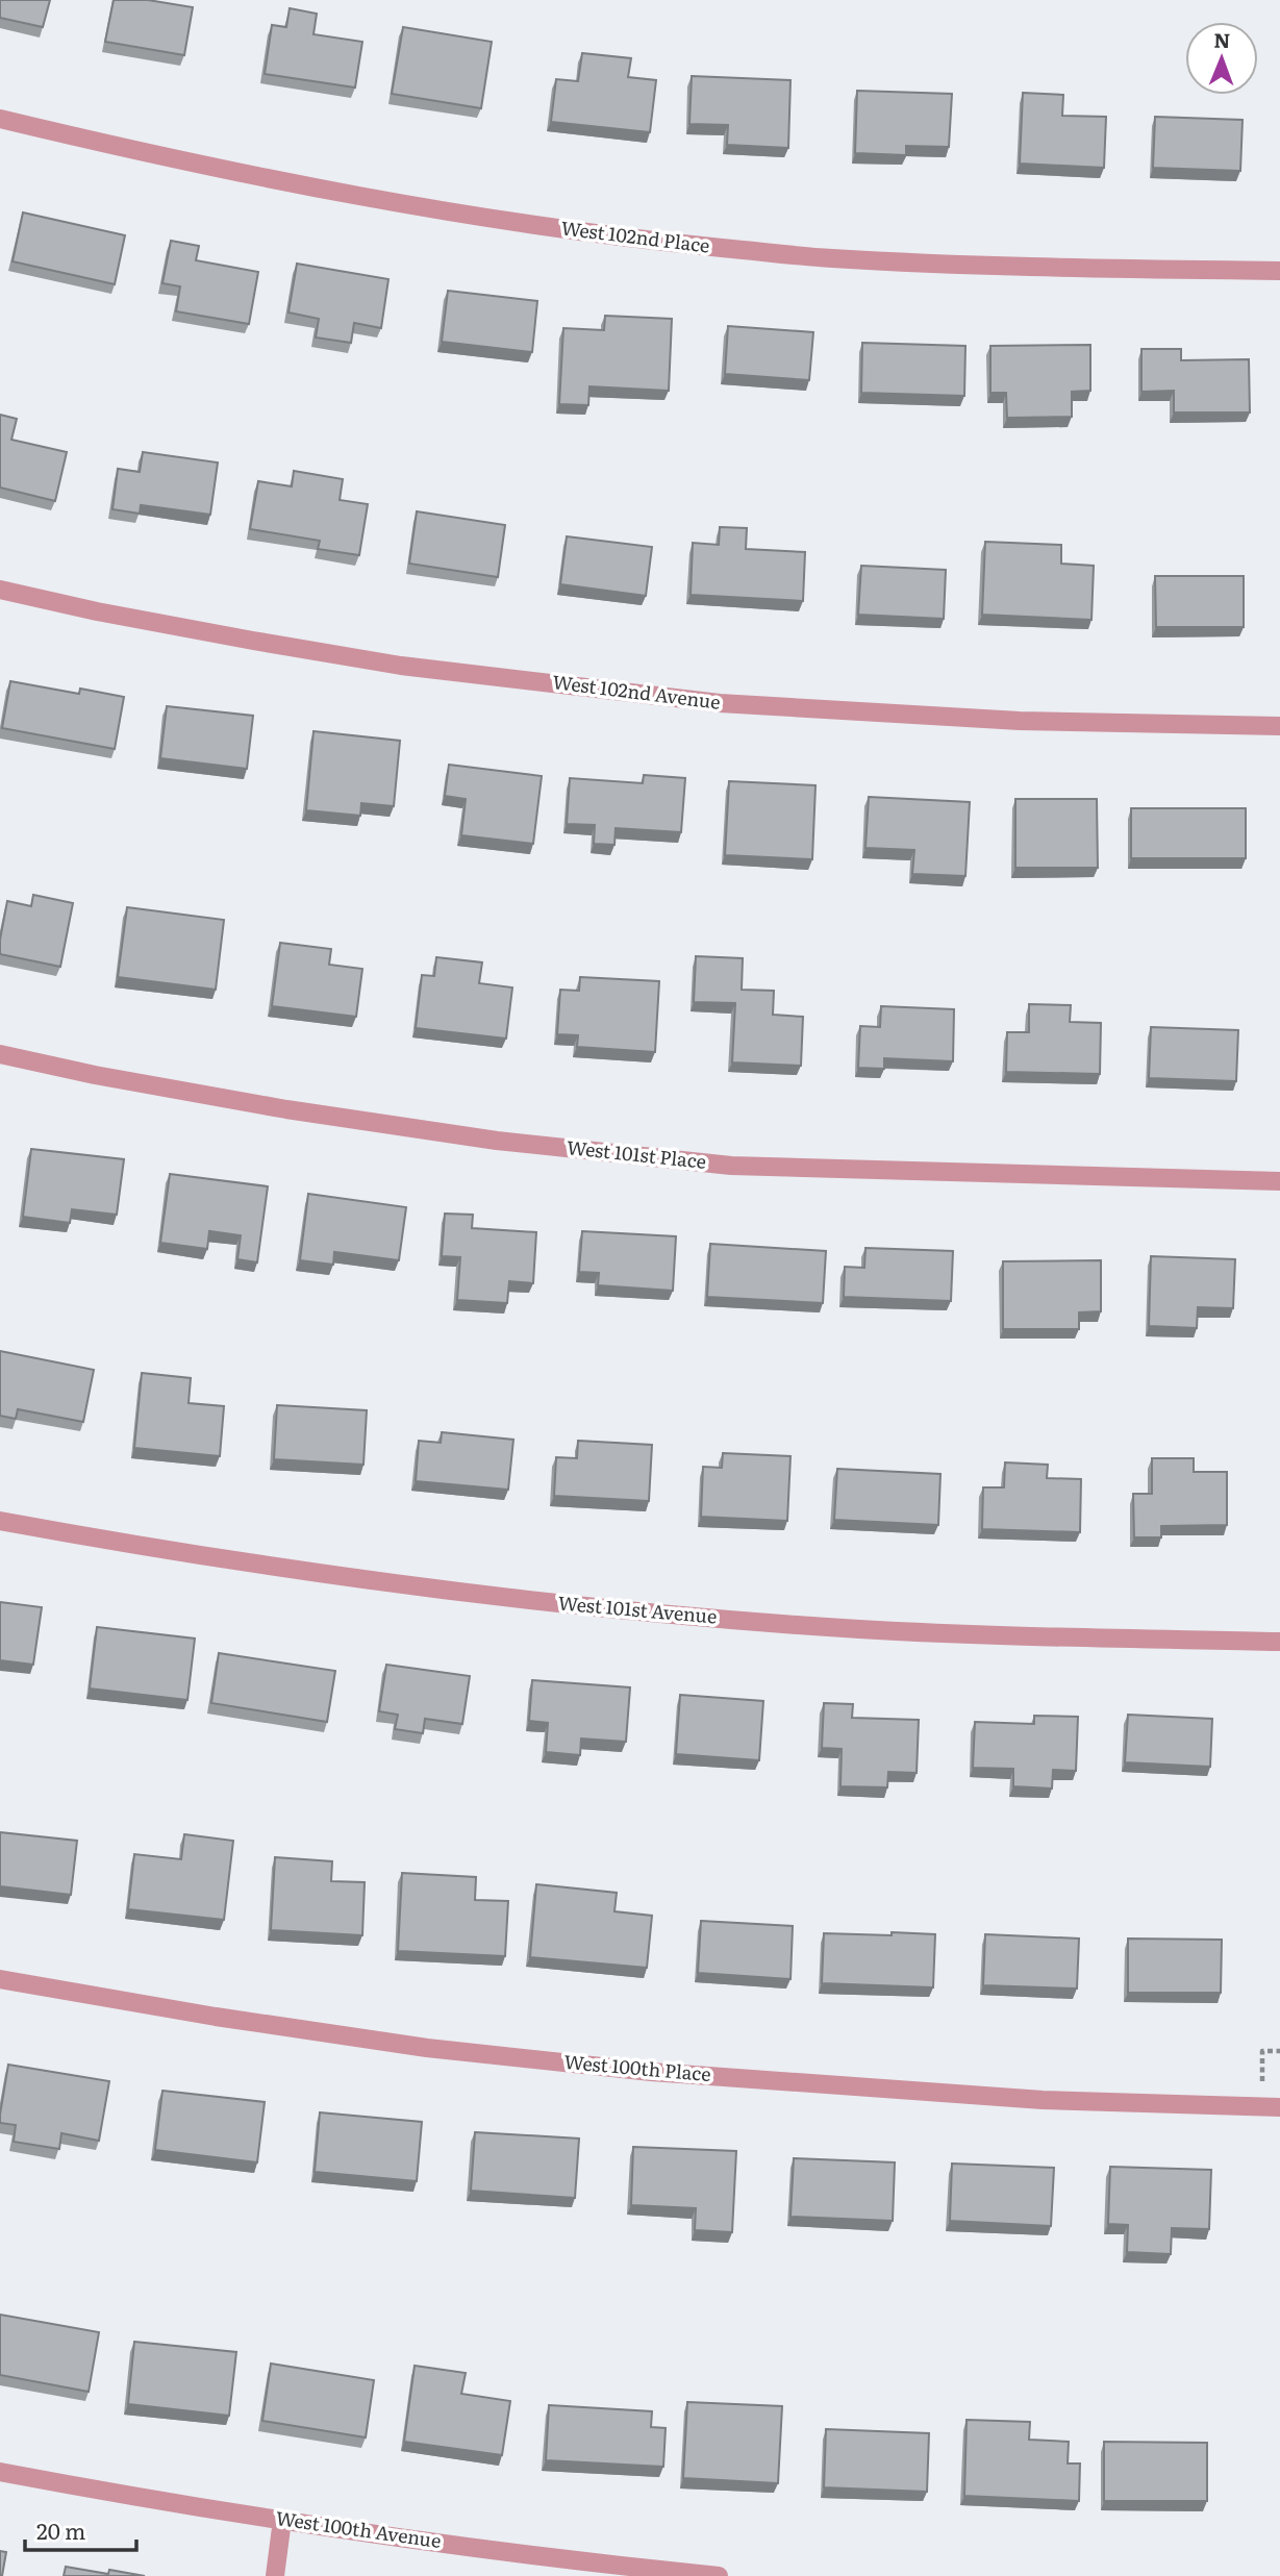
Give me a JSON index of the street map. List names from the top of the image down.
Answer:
{
  "streets": {
    "street": [
      "West 102nd Place",
      "West 102nd Avenue",
      "West 101st Place",
      "West 101st Avenue",
      "West 100th Place",
      "West 100th Avenue"
    ]
  },
  "scale_bar": "20 m",
  "north": "top"
}
